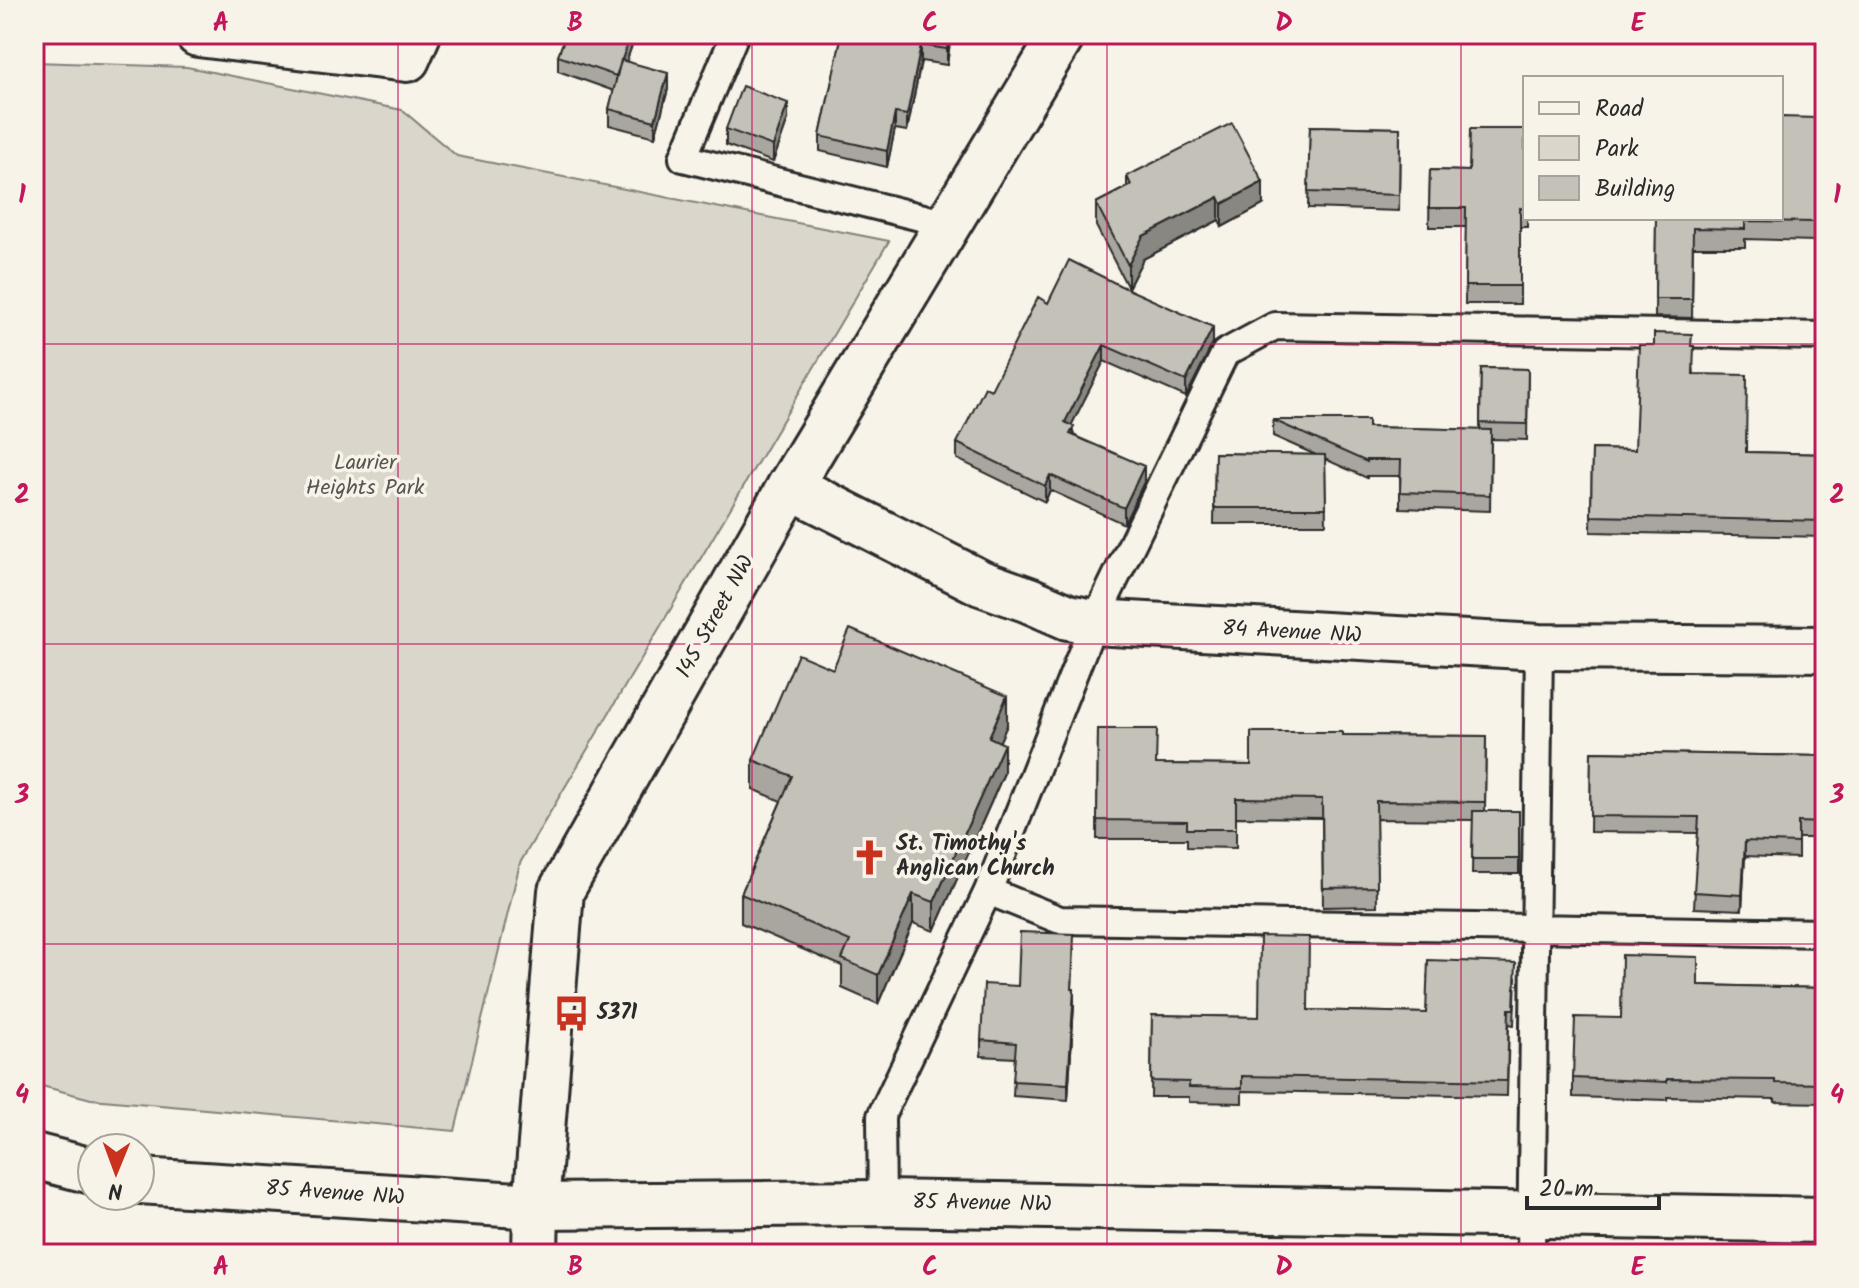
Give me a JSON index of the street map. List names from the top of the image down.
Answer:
{
  "streets": {
    "street": ["145 Street NW", "84 Avenue NW", "85 Avenue NW"]
  },
  "crossings": [
    ["145 Street NW", "84 Avenue NW"],
    ["145 Street NW", "85 Avenue NW"]
  ],
  "parks": ["Laurier Heights Park"],
  "places": {
    "church": ["St. Timothy's Anglican Church"],
    "bus stop": ["5371"]
  },
  "legend": ["Road", "Park", "Building"],
  "scale_bar": "20 m",
  "north": "bottom",
  "grid": {
    "columns": [
      "A",
      "B",
      "C",
      "D",
      "E"
    ],
    "rows": [
      "1",
      "2",
      "3",
      "4"
    ]
  }
}
